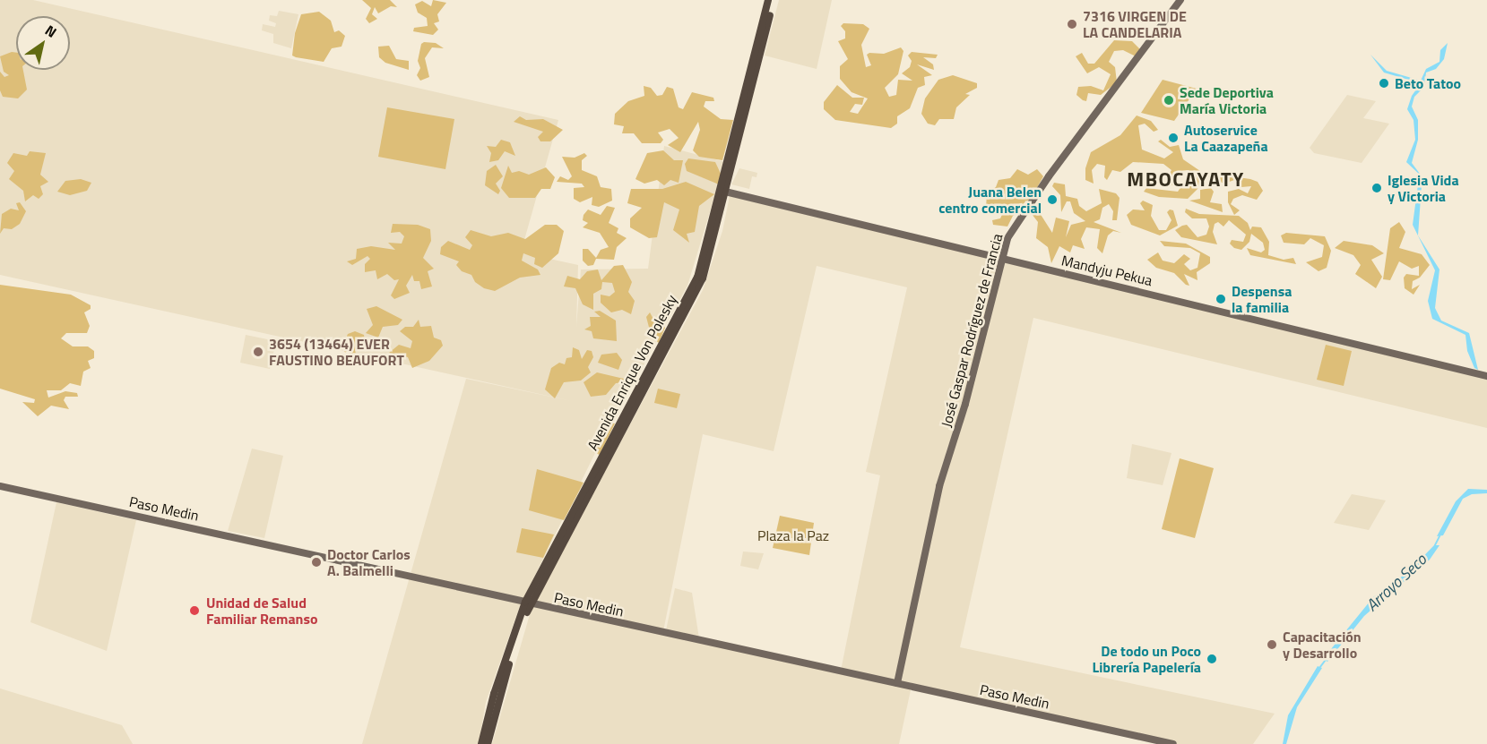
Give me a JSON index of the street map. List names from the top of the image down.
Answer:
{
  "streets": {
    "main road": ["Avenida Enrique Von Polesky"],
    "street": ["Mandyju Pekua", "José Gaspar Rodríguez de Francia", "Paso Medin"]
  },
  "crossings": [
    ["Mandyju Pekua", "José Gaspar Rodríguez de Francia"],
    ["Mandyju Pekua", "Avenida Enrique Von Polesky"],
    ["José Gaspar Rodríguez de Francia", "Paso Medin"],
    ["Avenida Enrique Von Polesky", "Paso Medin"]
  ],
  "districts": ["MBOCAYATY"],
  "water": ["Arroyo Seco"],
  "parks": ["Plaza la Paz"],
  "places": [
    "7316 VIRGEN DE LA CANDELARIA",
    "Beto Tatoo",
    "Sede Deportiva María Victoria",
    "Autoservice La Caazapeña",
    "Iglesia Vida y Victoria",
    "Juana Belen centro comercial",
    "Despensa la familia",
    "3654 (13464) EVER FAUSTINO BEAUFORT",
    "Doctor Carlos A. Balmelli",
    "Unidad de Salud Familiar Remanso",
    "Capacitación y Desarrollo",
    "De todo un Poco Librería Papelería"
  ],
  "north": "top right"
}
